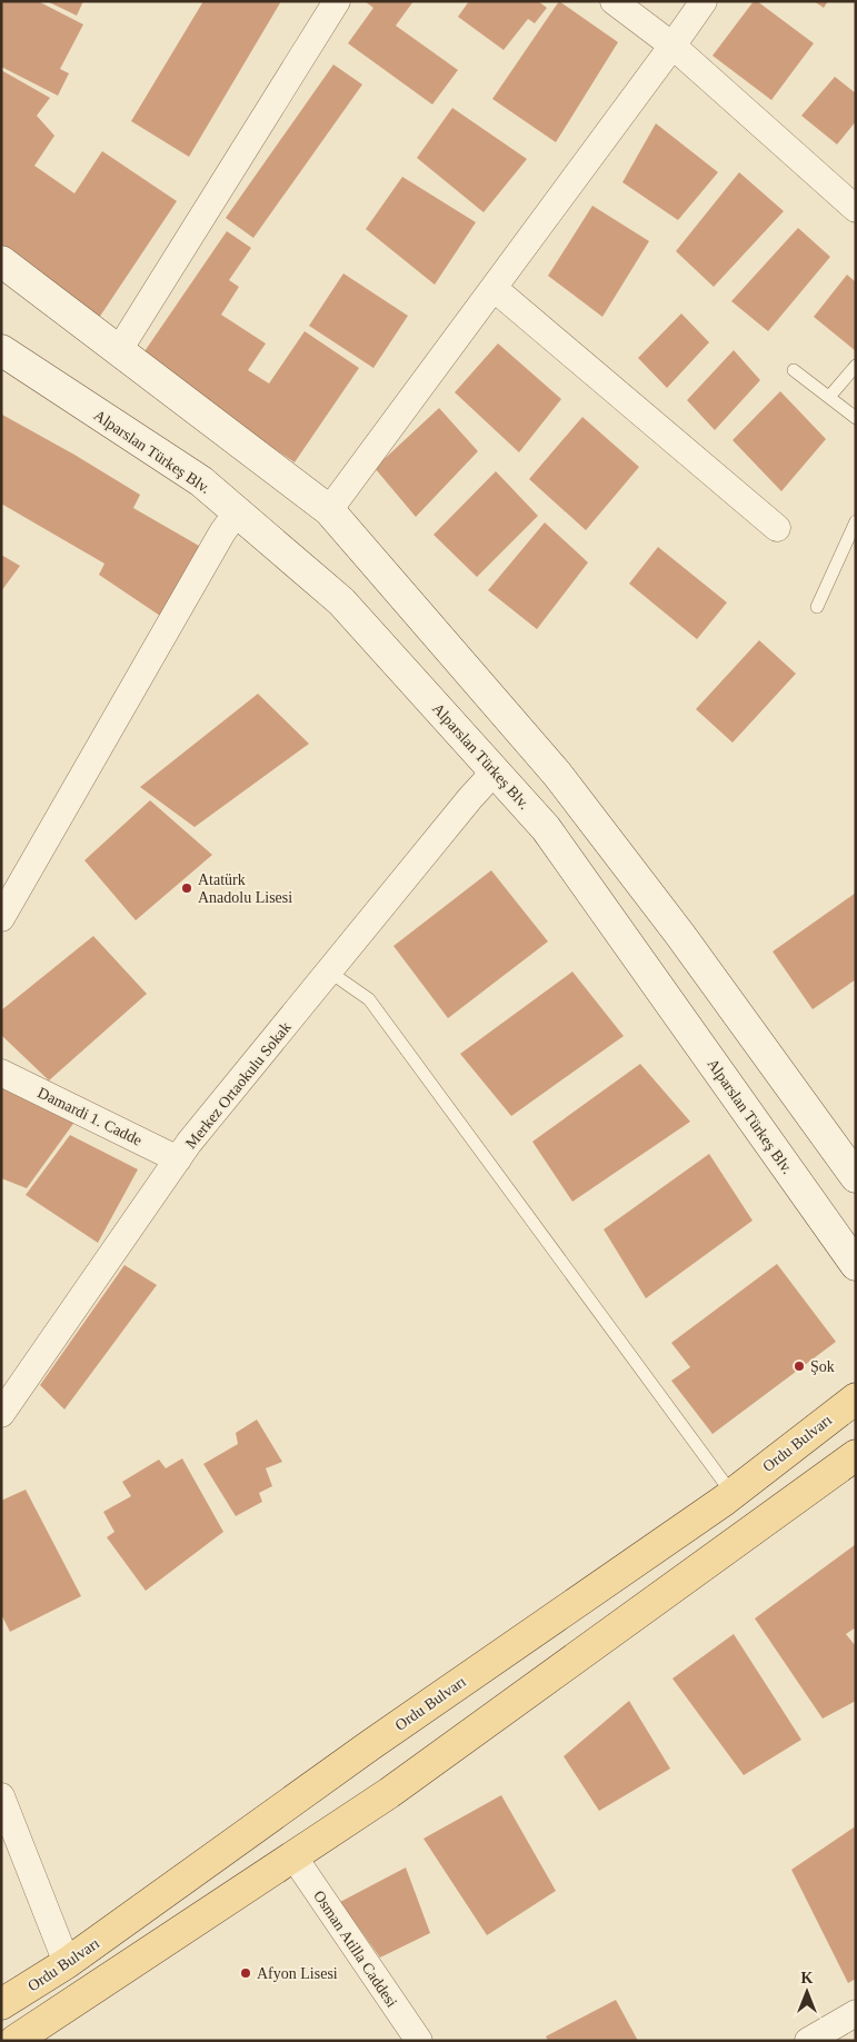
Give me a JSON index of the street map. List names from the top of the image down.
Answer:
{
  "streets": {
    "main road": ["Ordu Bulvarı"],
    "street": [
      "Alparslan Türkeş Blv.",
      "Merkez Ortaokulu Sokak",
      "Damardi 1. Cadde",
      "Osman Atilla Caddesi"
    ]
  },
  "crossings": [
    ["Alparslan Türkeş Blv.", "Merkez Ortaokulu Sokak"],
    ["Merkez Ortaokulu Sokak", "Damardi 1. Cadde"]
  ],
  "places": ["Atatürk Anadolu Lisesi", "Şok", "Afyon Lisesi"],
  "north": "top"
}
